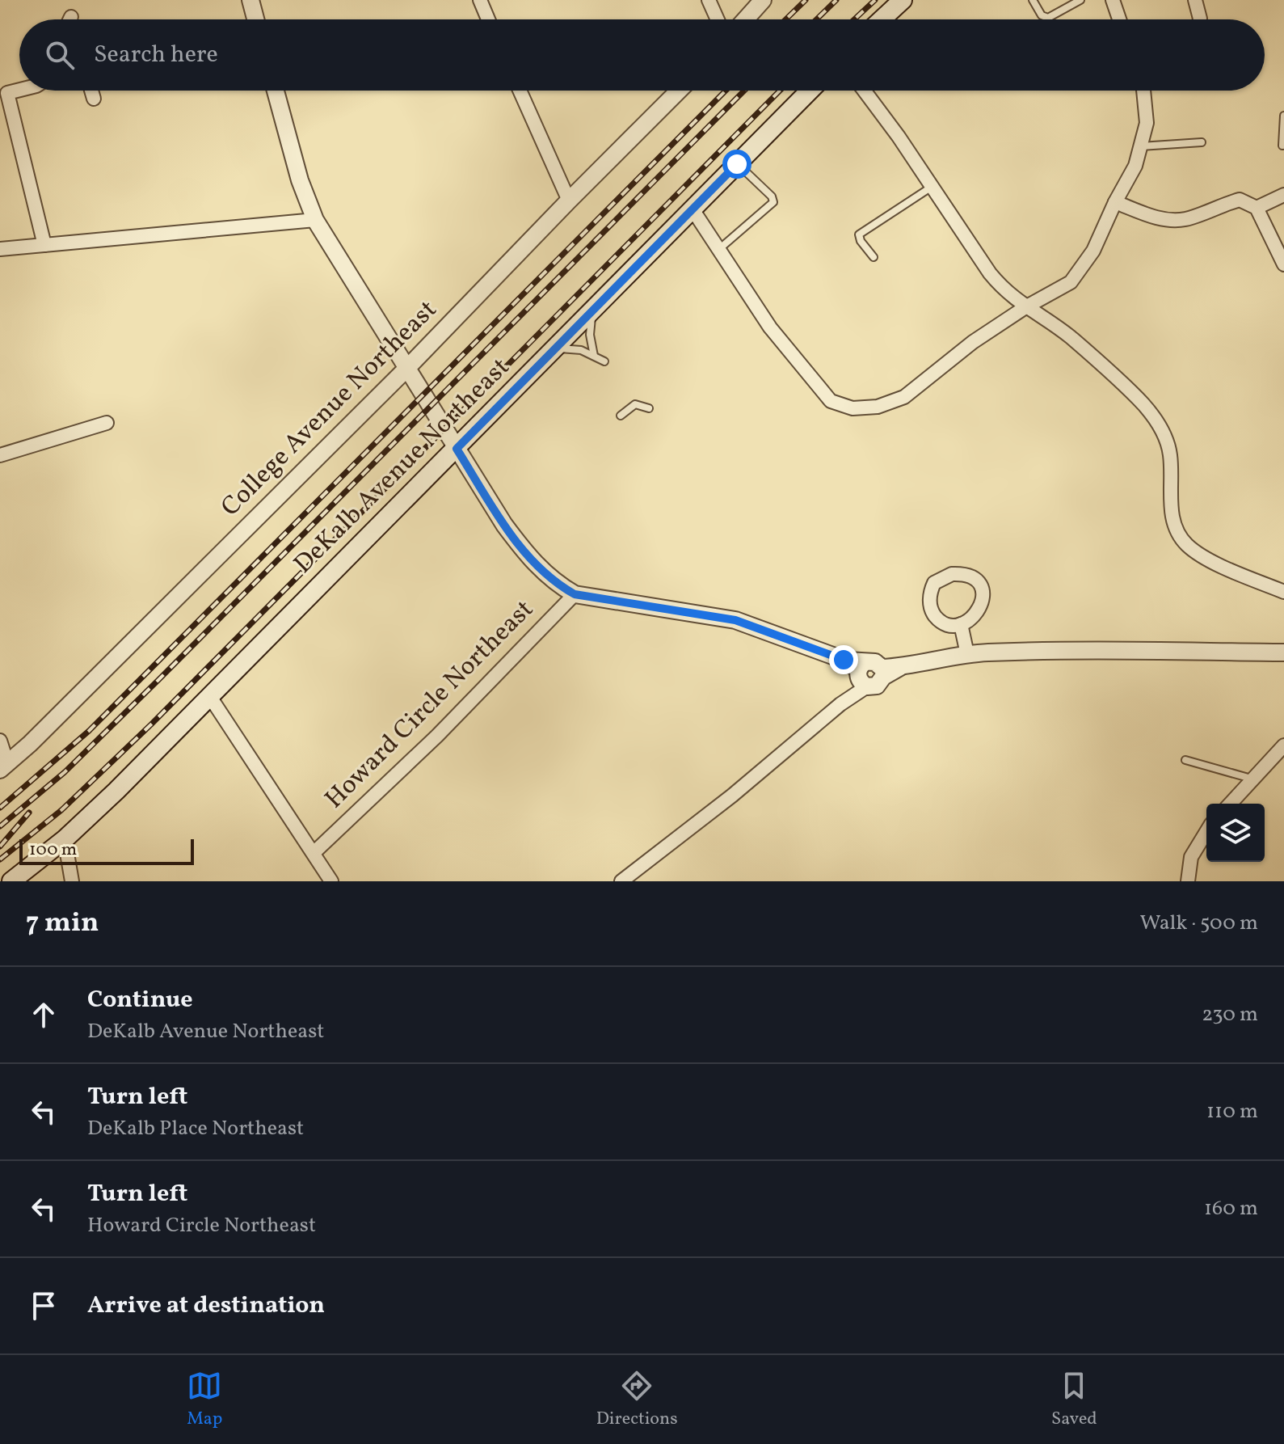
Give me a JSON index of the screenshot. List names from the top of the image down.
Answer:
{
  "streets": {
    "main road": ["DeKalb Avenue Northeast"],
    "street": ["College Avenue Northeast", "Howard Circle Northeast"]
  },
  "scale_bar": "100 m",
  "page": {
    "search": "Search here",
    "scale": "100 m",
    "heading": ["7 min", "Walk · 500 m"],
    "list": [
      ["Continue", "DeKalb Avenue Northeast", "230 m"],
      ["Turn left", "DeKalb Place Northeast", "110 m"],
      ["Turn left", "Howard Circle Northeast", "160 m"],
      "Arrive at destination"
    ],
    "nav": ["Map", "Directions", "Saved"]
  }
}
